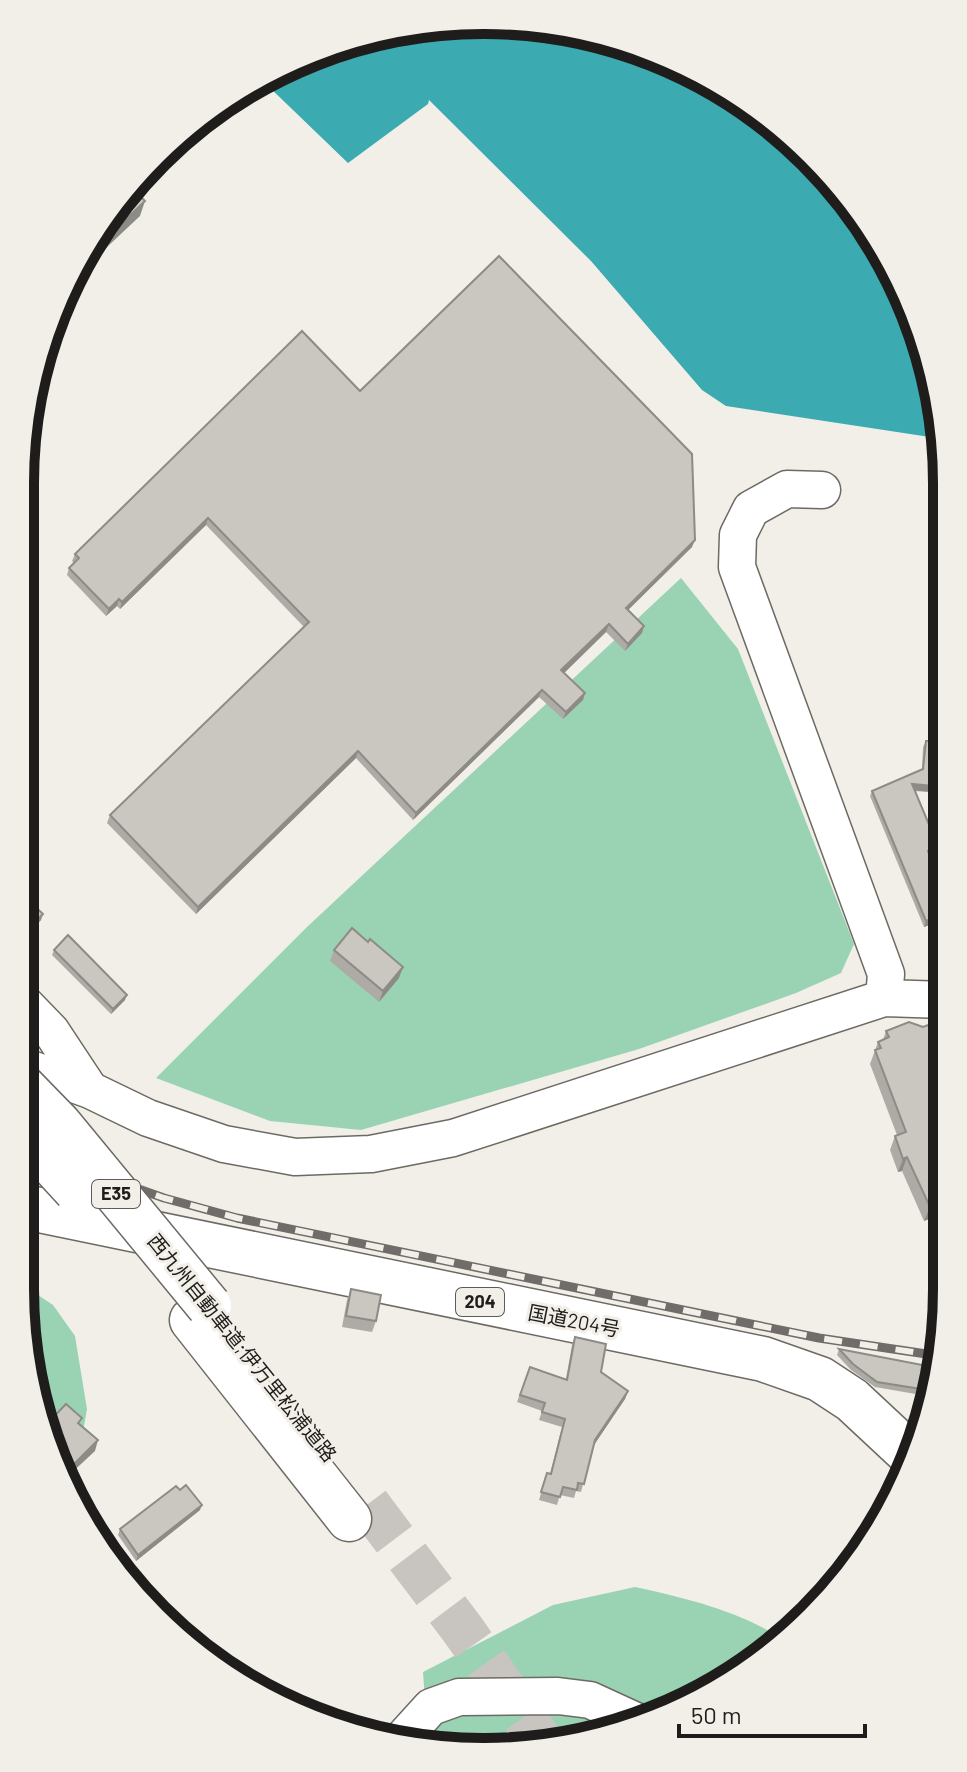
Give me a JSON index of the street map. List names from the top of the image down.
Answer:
{
  "streets": {
    "highway": [
      "E35",
      "204",
      "国道204号",
      "西九州自動車道;伊万里松浦道路"
    ]
  },
  "scale_bar": "50 m"
}
